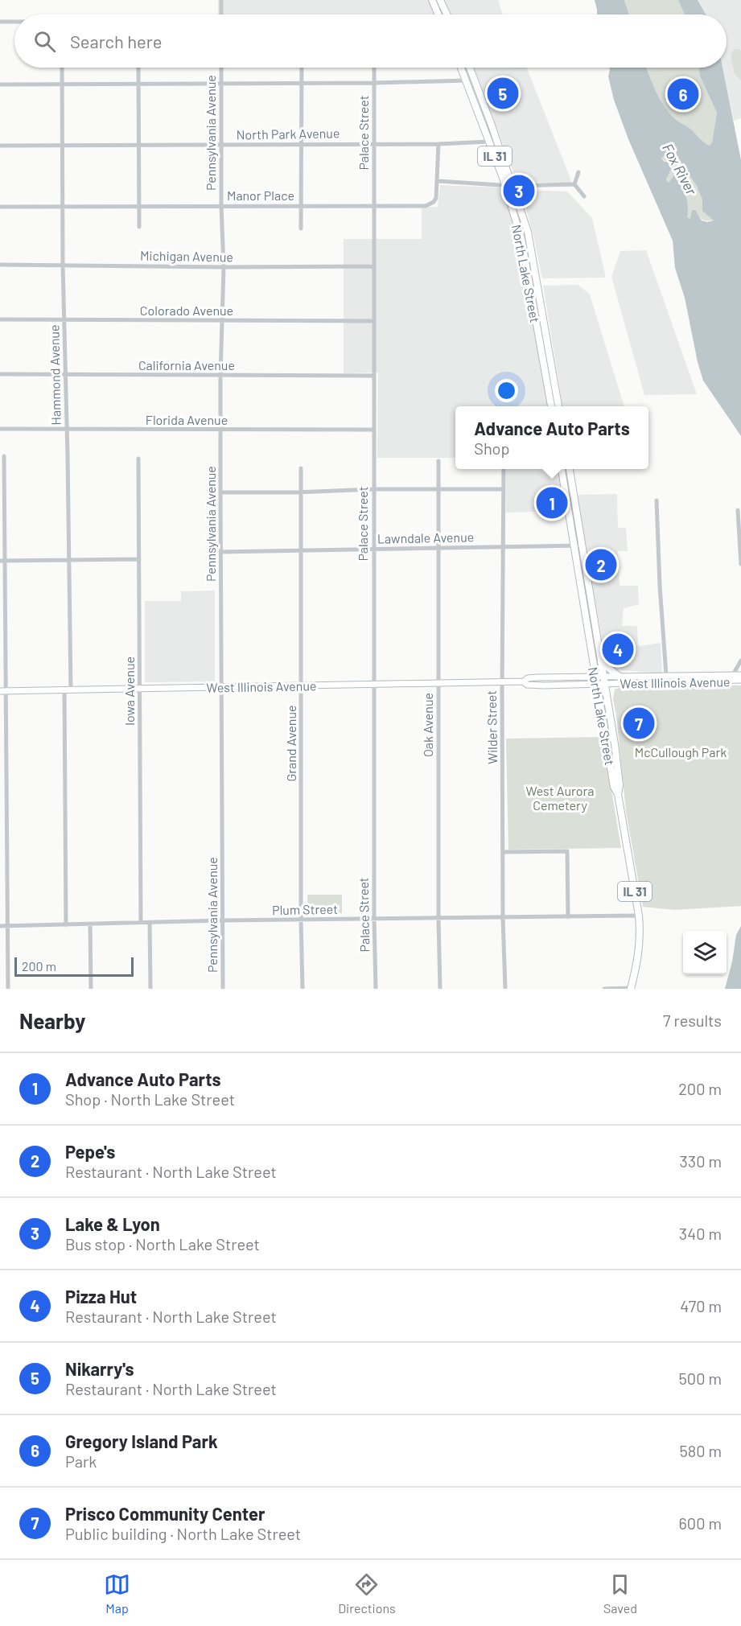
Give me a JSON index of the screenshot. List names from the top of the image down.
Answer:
{
  "streets": {
    "main road": ["IL 31", "North Lake Street", "West Illinois Avenue"],
    "street": [
      "Pennsylvania Avenue",
      "Palace Street",
      "North Park Avenue",
      "Manor Place",
      "Michigan Avenue",
      "Colorado Avenue",
      "California Avenue",
      "Hammond Avenue",
      "Florida Avenue",
      "Lawndale Avenue",
      "Iowa Avenue",
      "Oak Avenue",
      "Wilder Street",
      "Grand Avenue",
      "Plum Street"
    ]
  },
  "crossings": [
    ["Pennsylvania Avenue", "North Park Avenue"],
    ["Pennsylvania Avenue", "Manor Place"],
    ["Pennsylvania Avenue", "Michigan Avenue"],
    ["Pennsylvania Avenue", "Colorado Avenue"],
    ["Pennsylvania Avenue", "California Avenue"],
    ["Pennsylvania Avenue", "Florida Avenue"],
    ["Pennsylvania Avenue", "Lawndale Avenue"],
    ["Pennsylvania Avenue", "West Illinois Avenue"],
    ["Pennsylvania Avenue", "Plum Street"],
    ["Palace Street", "North Park Avenue"],
    ["Palace Street", "Manor Place"],
    ["Palace Street", "Michigan Avenue"],
    ["Palace Street", "Colorado Avenue"],
    ["Palace Street", "California Avenue"],
    ["Palace Street", "Florida Avenue"],
    ["Palace Street", "Lawndale Avenue"],
    ["Palace Street", "West Illinois Avenue"],
    ["Palace Street", "Plum Street"],
    ["North Park Avenue", "North Lake Street"],
    ["North Park Avenue", "Hammond Avenue"],
    ["Manor Place", "Hammond Avenue"],
    ["Michigan Avenue", "Hammond Avenue"],
    ["North Lake Street", "Lawndale Avenue"],
    ["North Lake Street", "West Illinois Avenue"],
    ["North Lake Street", "Plum Street"],
    ["Colorado Avenue", "Hammond Avenue"],
    ["California Avenue", "Hammond Avenue"],
    ["Hammond Avenue", "Florida Avenue"],
    ["Hammond Avenue", "West Illinois Avenue"],
    ["Hammond Avenue", "Plum Street"],
    ["Lawndale Avenue", "Oak Avenue"],
    ["Lawndale Avenue", "Wilder Street"],
    ["Lawndale Avenue", "Grand Avenue"],
    ["West Illinois Avenue", "Iowa Avenue"],
    ["West Illinois Avenue", "Oak Avenue"],
    ["West Illinois Avenue", "Wilder Street"],
    ["West Illinois Avenue", "Grand Avenue"],
    ["Iowa Avenue", "Plum Street"],
    ["Oak Avenue", "Plum Street"],
    ["Wilder Street", "Plum Street"],
    ["Grand Avenue", "Plum Street"]
  ],
  "water": ["Fox River"],
  "parks": ["McCullough Park", "West Aurora Cemetery"],
  "scale_bar": "200 m",
  "page": {
    "search": "Search here",
    "pins": [
      "5",
      "6",
      "3",
      "1",
      "2",
      "4",
      "7"
    ],
    "popup": ["Advance Auto Parts", "Shop"],
    "scale": "200 m",
    "heading": ["Nearby", "7 results"],
    "list": [
      {
        "mark": "1",
        "name": "Advance Auto Parts",
        "note": "Shop · North Lake Street",
        "value": "200 m"
      },
      {
        "mark": "2",
        "name": "Pepe's",
        "note": "Restaurant · North Lake Street",
        "value": "330 m"
      },
      {
        "mark": "3",
        "name": "Lake & Lyon",
        "note": "Bus stop · North Lake Street",
        "value": "340 m"
      },
      {
        "mark": "4",
        "name": "Pizza Hut",
        "note": "Restaurant · North Lake Street",
        "value": "470 m"
      },
      {
        "mark": "5",
        "name": "Nikarry's",
        "note": "Restaurant · North Lake Street",
        "value": "500 m"
      },
      {
        "mark": "6",
        "name": "Gregory Island Park",
        "note": "Park",
        "value": "580 m"
      },
      {
        "mark": "7",
        "name": "Prisco Community Center",
        "note": "Public building · North Lake Street",
        "value": "600 m"
      }
    ],
    "nav": ["Map", "Directions", "Saved"]
  }
}
